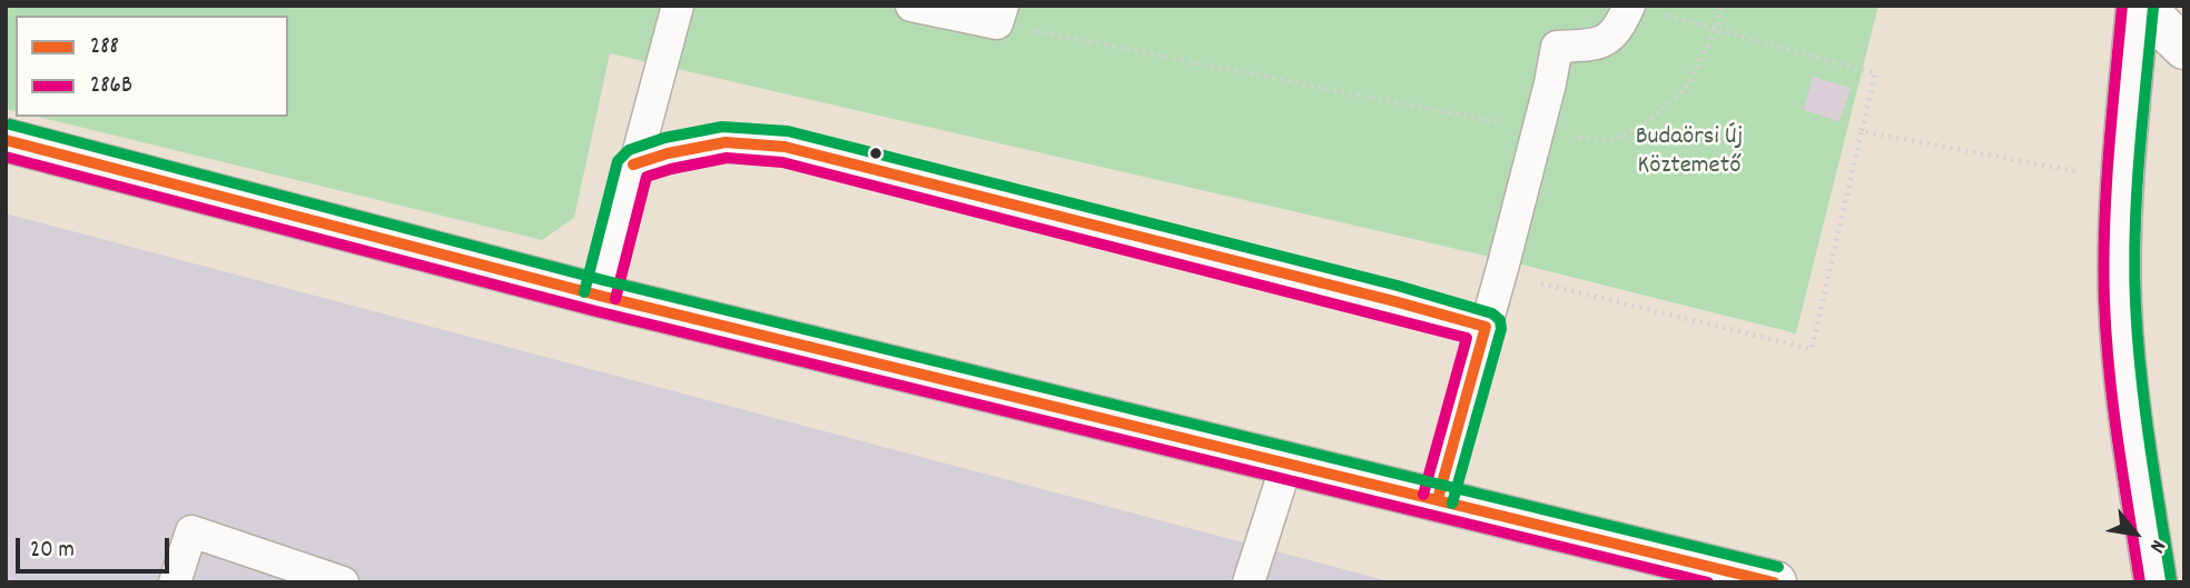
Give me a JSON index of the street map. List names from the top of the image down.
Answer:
{
  "parks": ["Budaörsi Új Köztemető"],
  "lines": ["transit line 286B", "transit line 288"],
  "legend": ["288", "286B"],
  "scale_bar": "20 m",
  "north": "bottom right"
}
